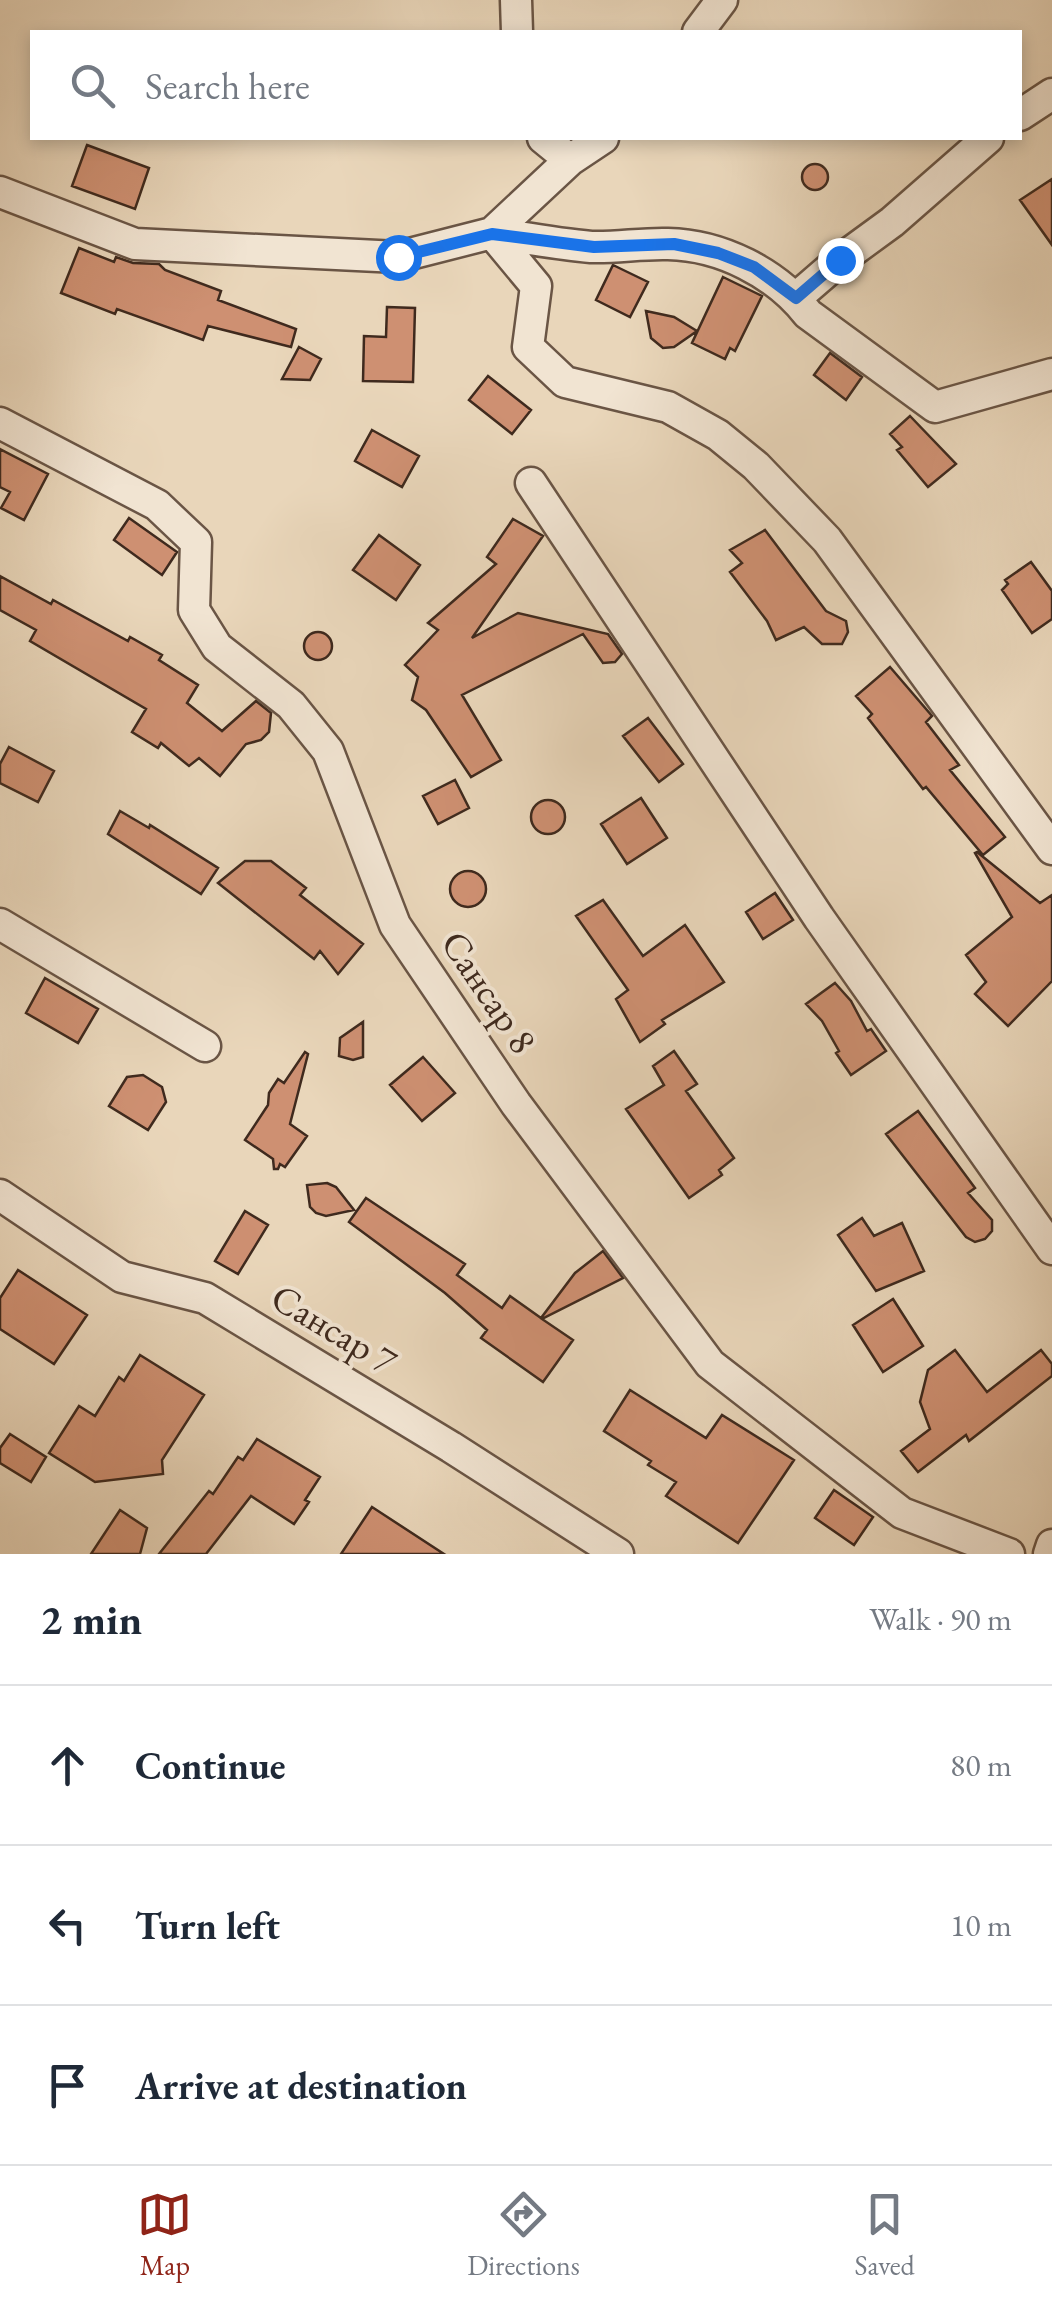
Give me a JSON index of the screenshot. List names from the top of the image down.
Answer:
{
  "streets": {
    "street": ["Сансар 8", "Сансар 7"]
  },
  "page": {
    "search": "Search here",
    "heading": ["2 min", "Walk · 90 m"],
    "list": [
      ["Continue", "80 m"],
      ["Turn left", "10 m"],
      "Arrive at destination"
    ],
    "nav": ["Map", "Directions", "Saved"]
  }
}
